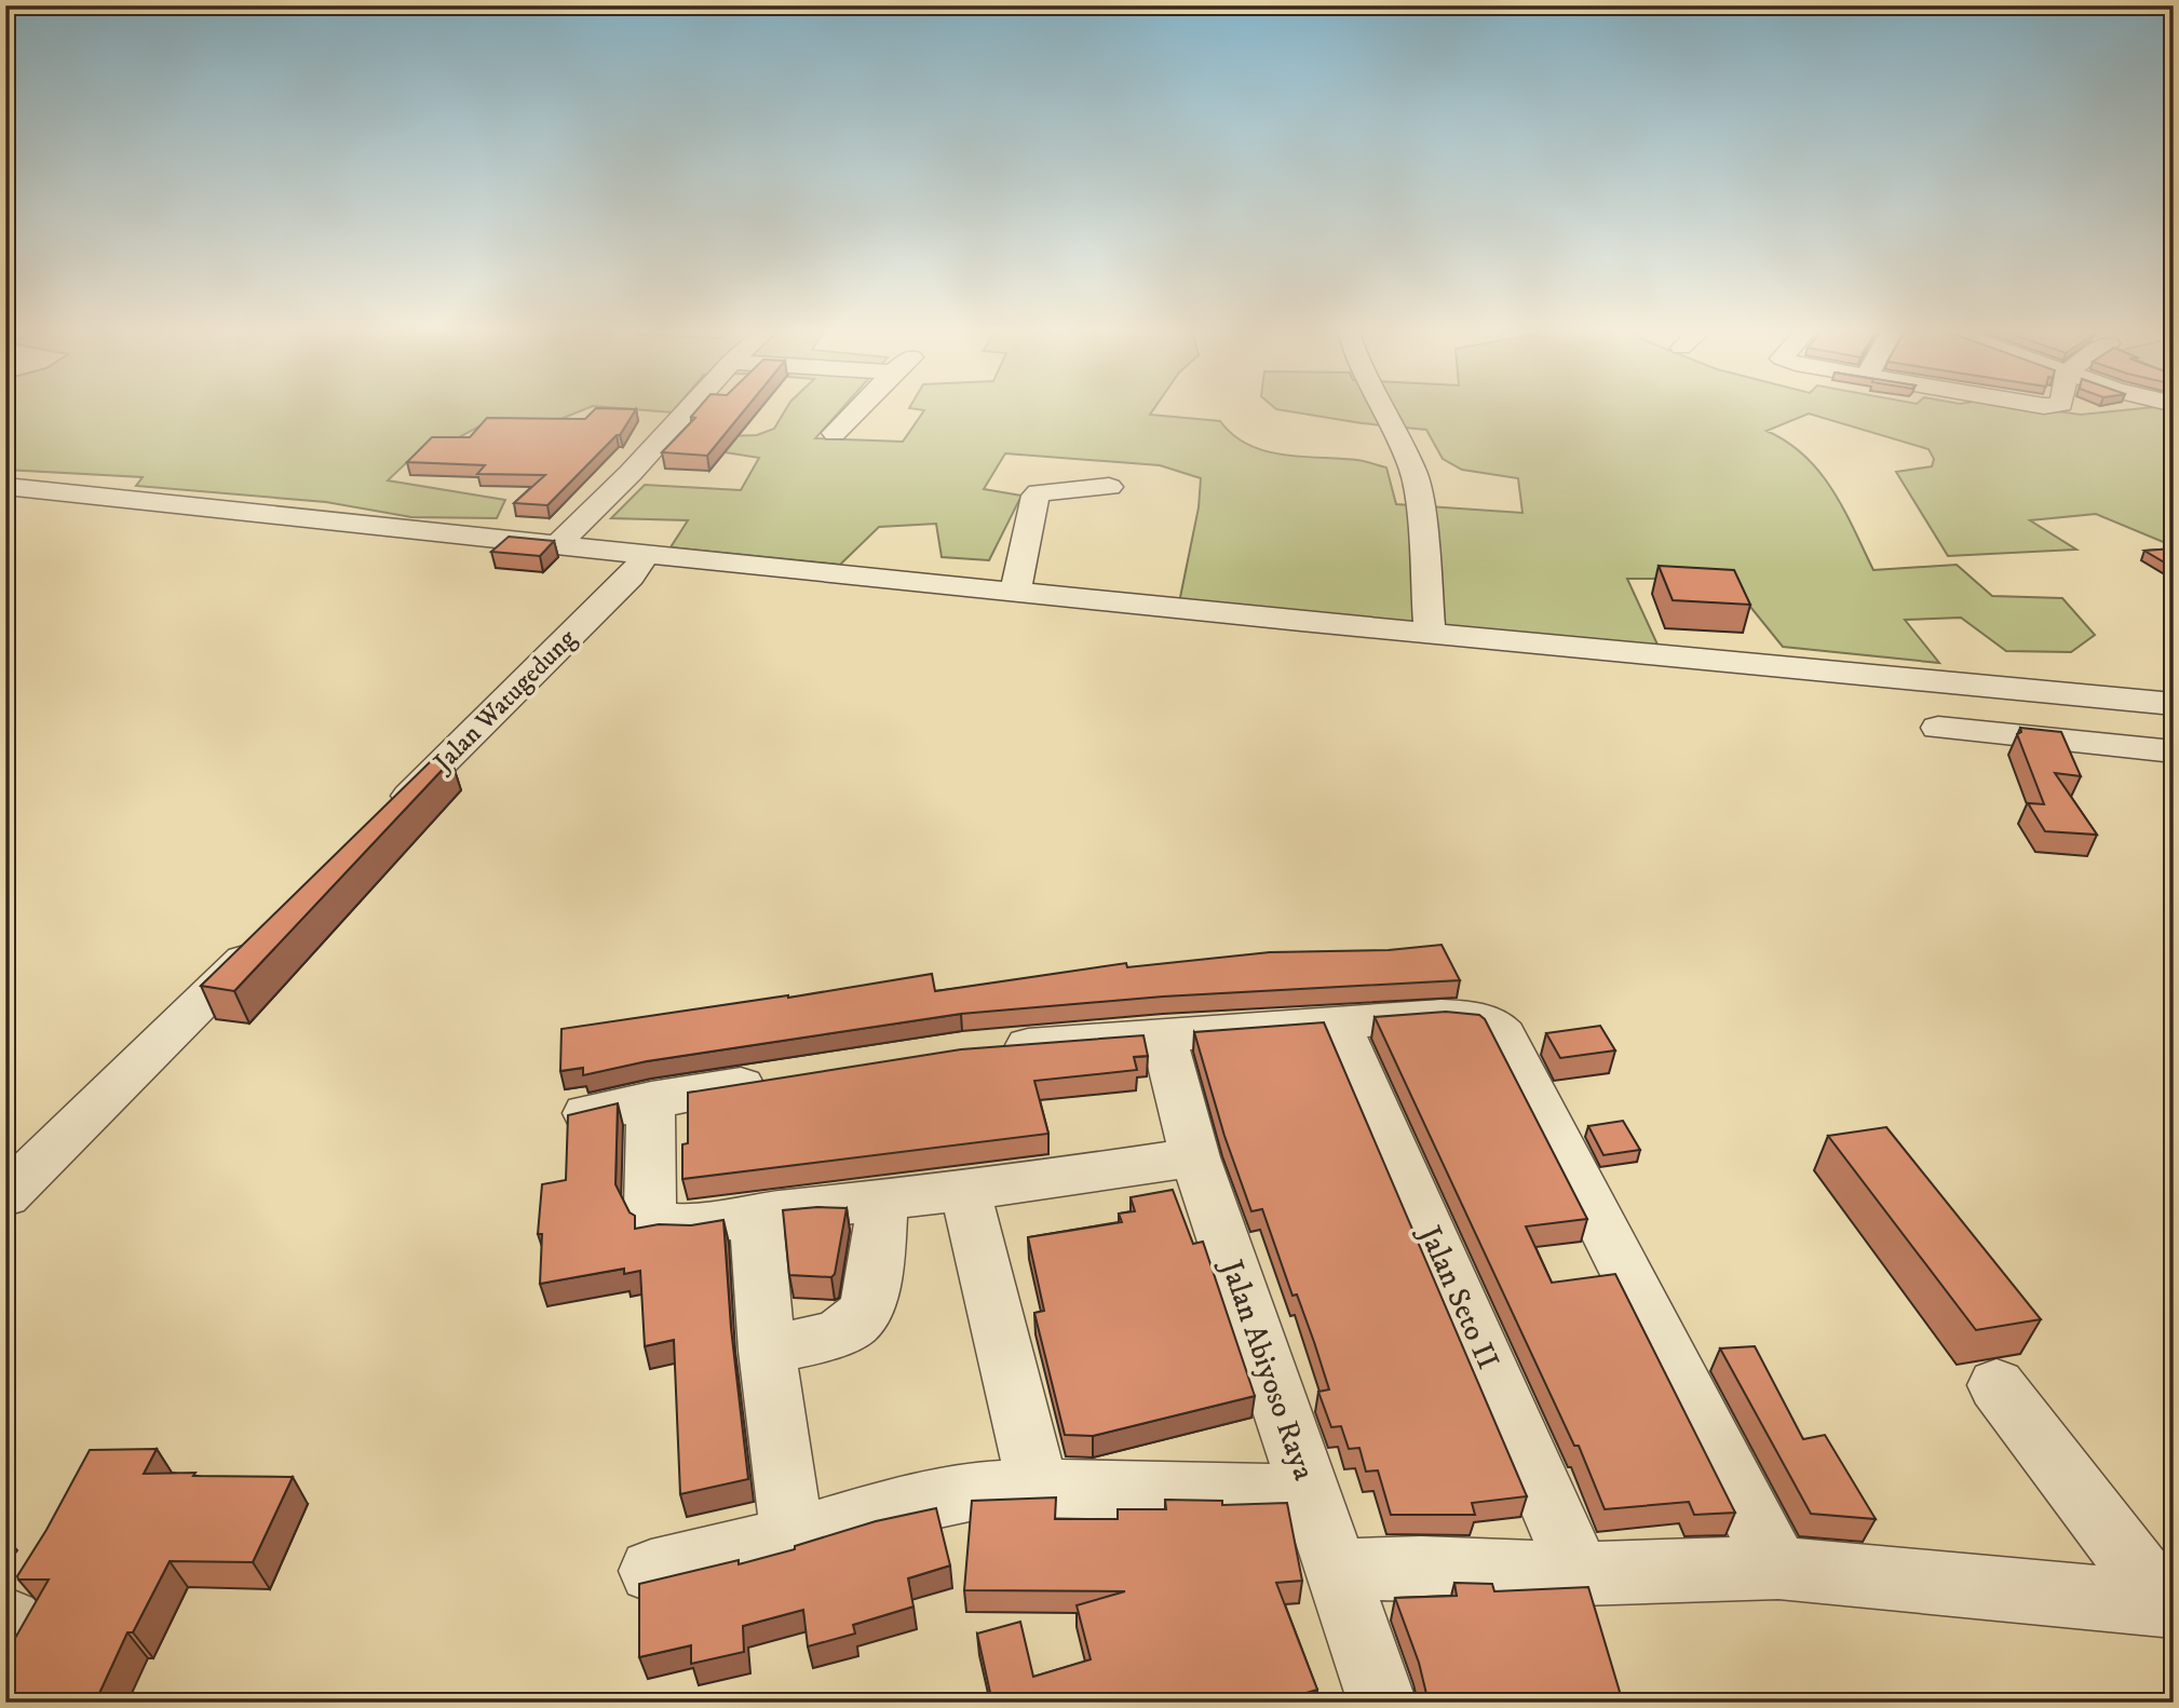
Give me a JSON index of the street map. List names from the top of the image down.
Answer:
{
  "streets": {
    "street": ["Jalan Watugedung", "Jalan Seto II", "Jalan Abiyoso Raya"]
  }
}
